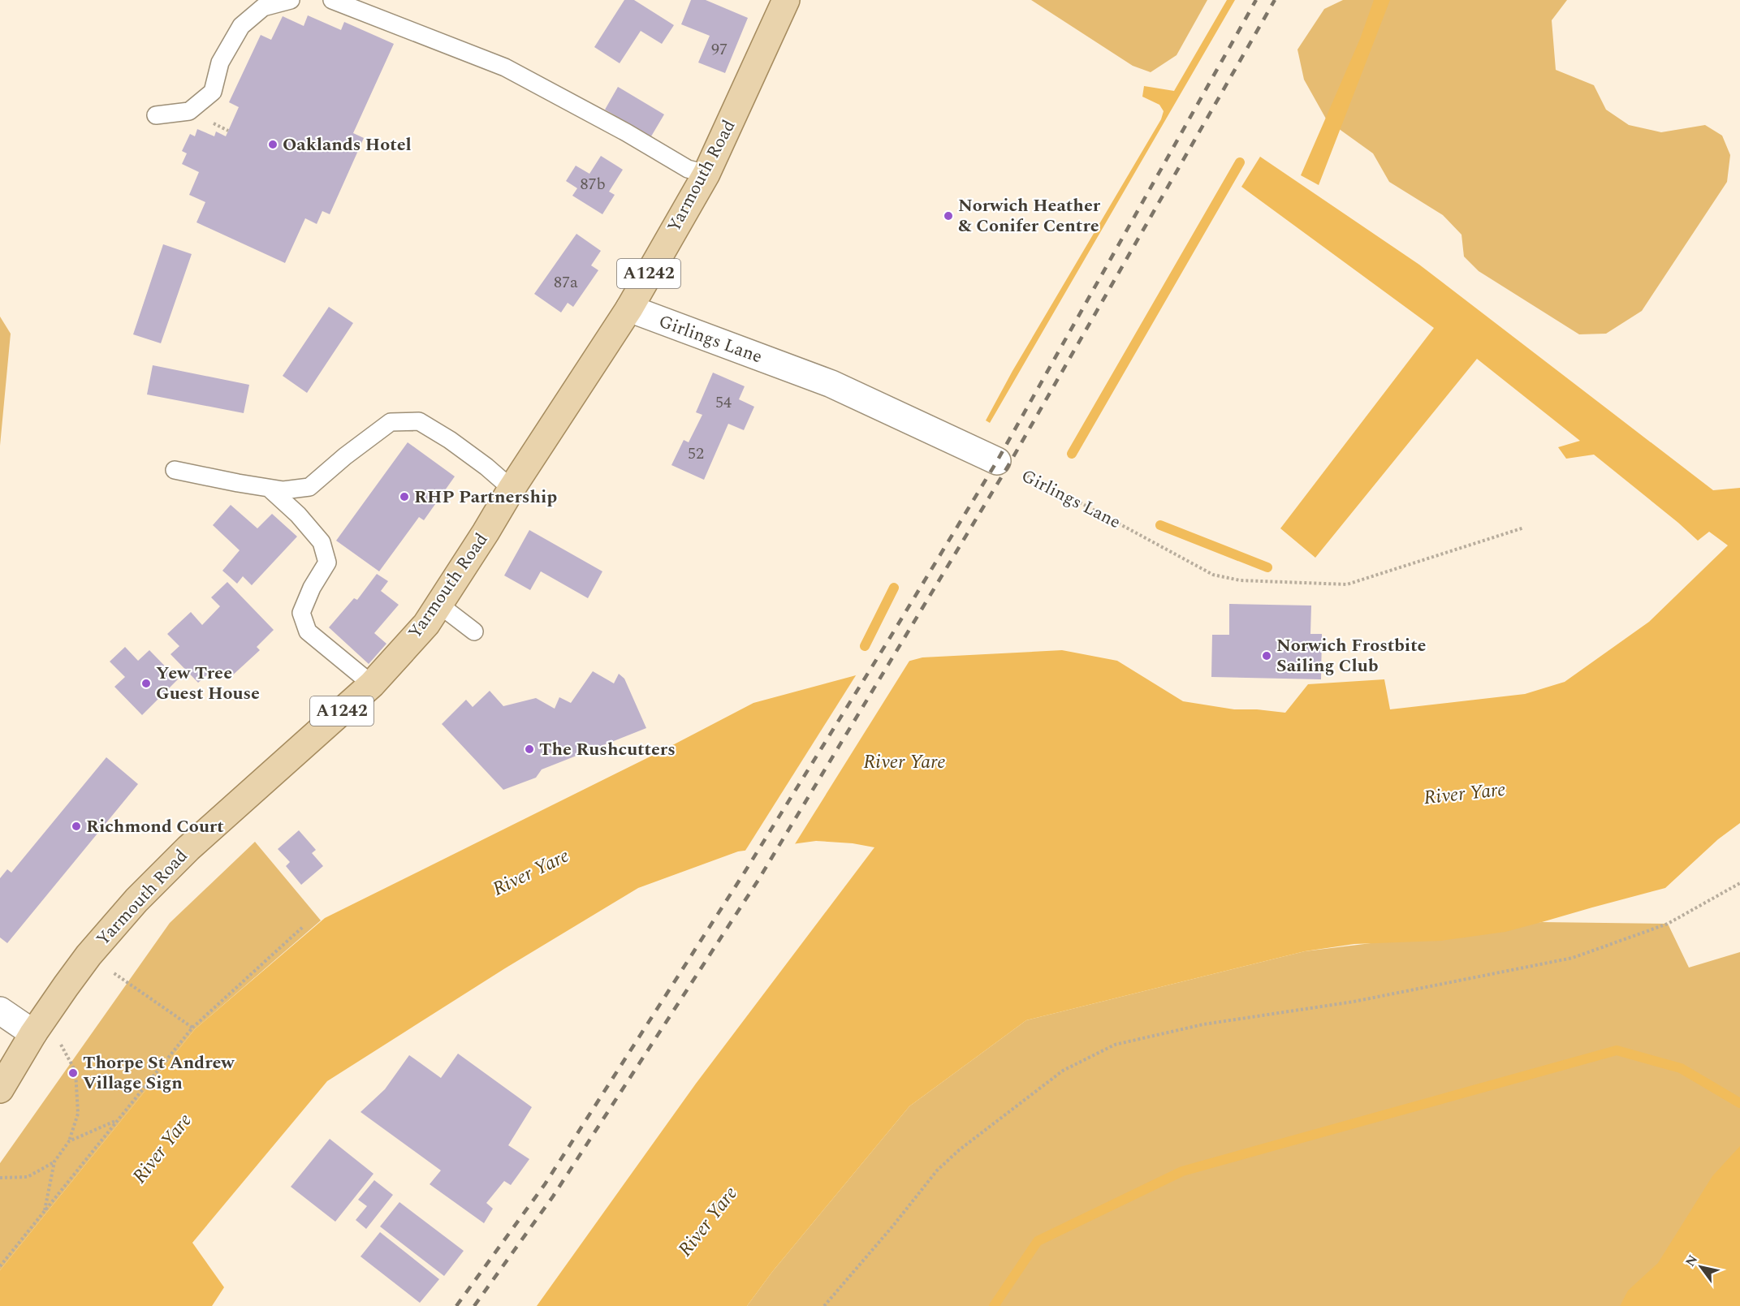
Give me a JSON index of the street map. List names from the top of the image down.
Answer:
{
  "streets": {
    "main road": ["Yarmouth Road", "A1242"],
    "street": ["Girlings Lane"]
  },
  "crossings": [
    ["Yarmouth Road", "Girlings Lane"]
  ],
  "water": ["River Yare"],
  "places": [
    "Oaklands Hotel",
    "Norwich Heather & Conifer Centre",
    "RHP Partnership",
    "Norwich Frostbite Sailing Club",
    "Yew Tree Guest House",
    "The Rushcutters",
    "Richmond Court",
    "Thorpe St Andrew Village Sign"
  ],
  "house_numbers": [
    "97",
    "87b",
    "87a",
    "54",
    "52"
  ],
  "north": "top left"
}
